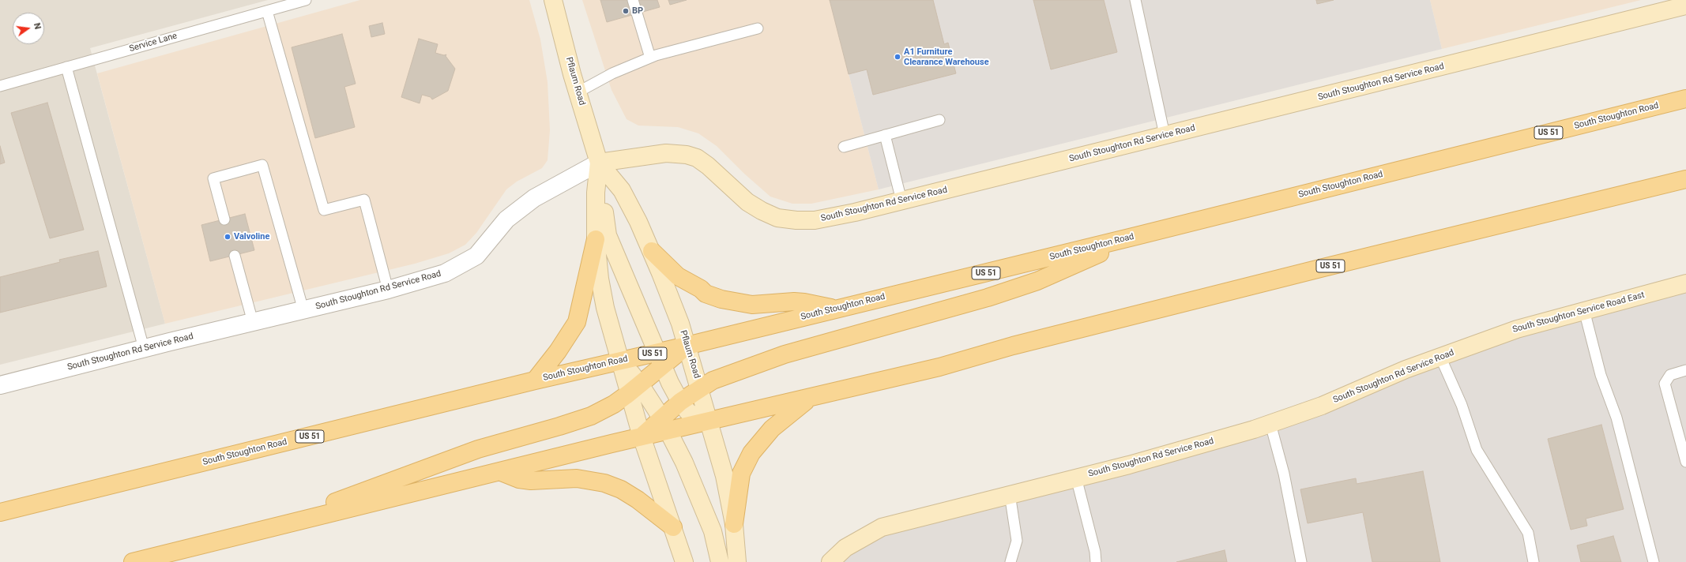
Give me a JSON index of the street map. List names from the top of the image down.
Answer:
{
  "streets": {
    "main road": ["South Stoughton Road", "US 51"],
    "street": ["Pflaum Road", "South Stoughton Rd Service Road", "South Stoughton Service Road East"],
    "lane": ["Service Lane"]
  },
  "crossings": [
    ["Pflaum Road", "South Stoughton Rd Service Road"],
    ["Pflaum Road", "South Stoughton Road"],
    ["Pflaum Road", "US 51"],
    ["South Stoughton Rd Service Road", "South Stoughton Service Road East"]
  ],
  "places": ["BP", "A1 Furniture Clearance Warehouse", "Valvoline"],
  "north": "right"
}
